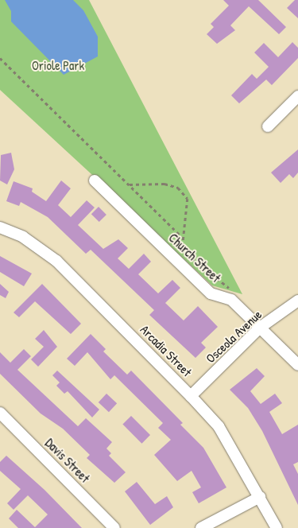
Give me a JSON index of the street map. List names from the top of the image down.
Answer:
{
  "streets": {
    "street": [
      "Church Street",
      "Osceola Avenue",
      "Arcadia Street",
      "Davis Street"
    ]
  },
  "crossings": [
    ["Church Street", "Osceola Avenue"],
    ["Osceola Avenue", "Arcadia Street"]
  ],
  "parks": ["Oriole Park"]
}
